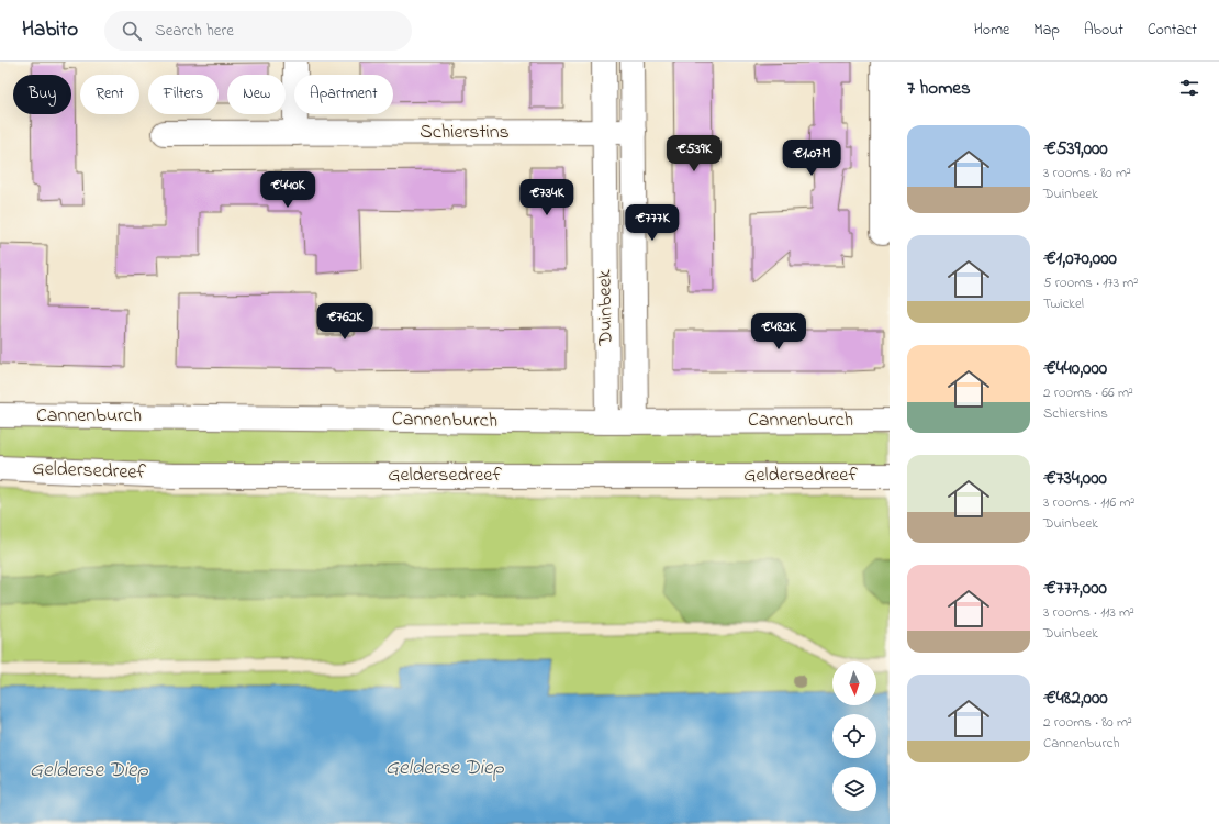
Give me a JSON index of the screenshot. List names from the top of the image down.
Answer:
{
  "streets": {
    "street": [
      "Schierstins",
      "Duinbeek",
      "Cannenburch",
      "Geldersedreef"
    ]
  },
  "crossings": [
    ["Schierstins", "Duinbeek"],
    ["Duinbeek", "Cannenburch"]
  ],
  "water": ["Gelderse Diep"],
  "north": "bottom",
  "page": {
    "header": "Habito",
    "search": "Search here",
    "nav": [
      "Home",
      "Map",
      "About",
      "Contact"
    ],
    "heading": "7 homes",
    "chip": [
      "Buy",
      "Rent",
      "Filters",
      "New",
      "Apartment"
    ],
    "list": [
      {
        "name": "€539,000",
        "note": "3 rooms · 80 m² · Duinbeek"
      },
      {
        "name": "€1,070,000",
        "note": "5 rooms · 173 m² · Twickel"
      },
      {
        "name": "€440,000",
        "note": "2 rooms · 66 m² · Schierstins"
      },
      {
        "name": "€734,000",
        "note": "3 rooms · 116 m² · Duinbeek"
      },
      {
        "name": "€777,000",
        "note": "3 rooms · 113 m² · Duinbeek"
      },
      {
        "name": "€482,000",
        "note": "2 rooms · 80 m² · Cannenburch"
      }
    ],
    "price": [
      "€539K",
      "€1.07M",
      "€440K",
      "€734K",
      "€777K",
      "€762K",
      "€482K"
    ]
  }
}
